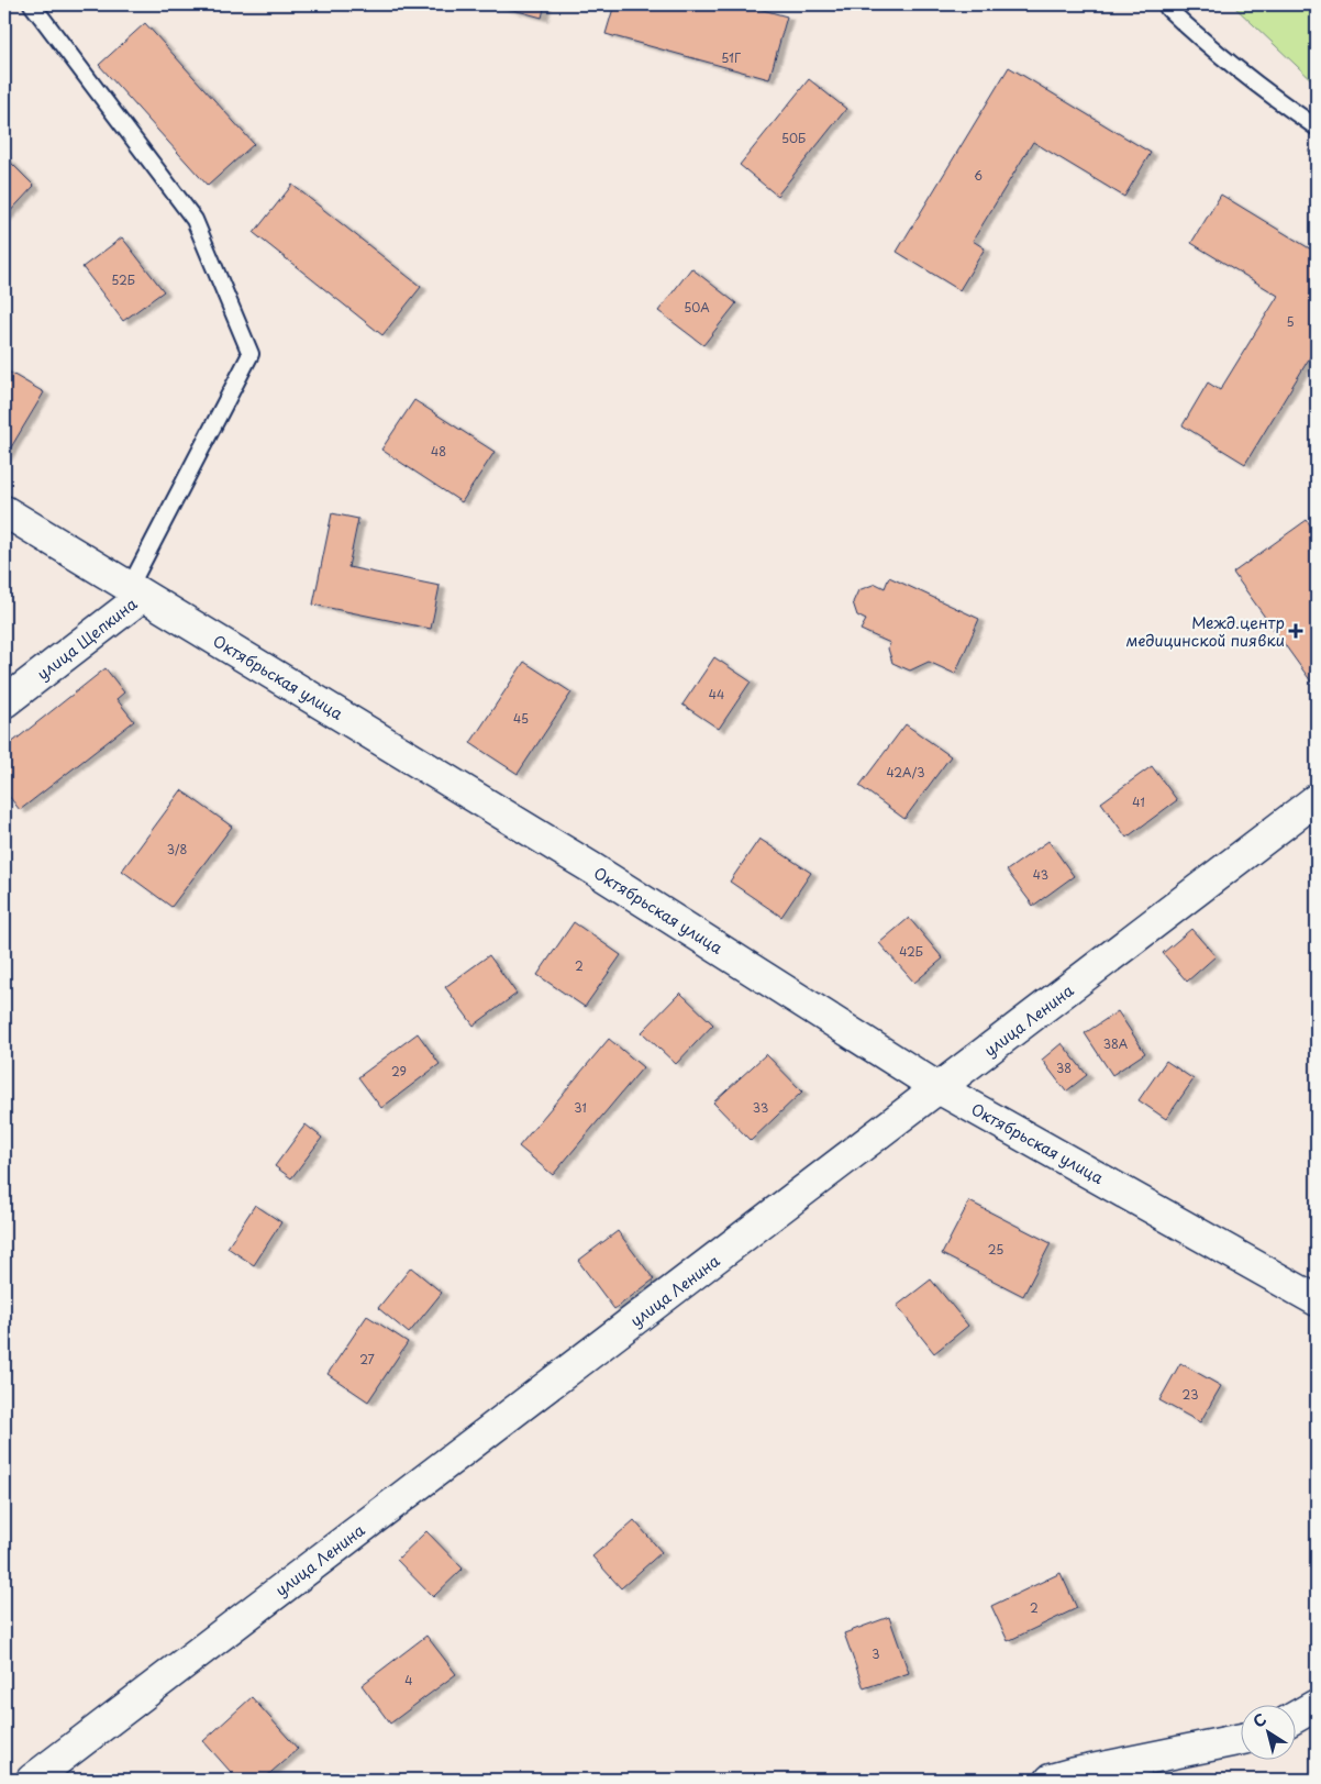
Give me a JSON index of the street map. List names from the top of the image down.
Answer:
{
  "streets": {
    "street": ["улица Щепкина", "Октябрьская улица", "улица Ленина"]
  },
  "crossings": [
    ["улица Щепкина", "Октябрьская улица"],
    ["Октябрьская улица", "улица Ленина"]
  ],
  "places": {
    "health": ["Межд.центр медицинской пиявки"]
  },
  "house_numbers": [
    "51Г",
    "50Б",
    "6",
    "52Б",
    "50А",
    "5",
    "48",
    "44",
    "45",
    "42А/3",
    "41",
    "3/8",
    "43",
    "42Б",
    "2",
    "38А",
    "38",
    "29",
    "31",
    "33",
    "25",
    "27",
    "23",
    "2",
    "3",
    "4"
  ],
  "north": "top left"
}
